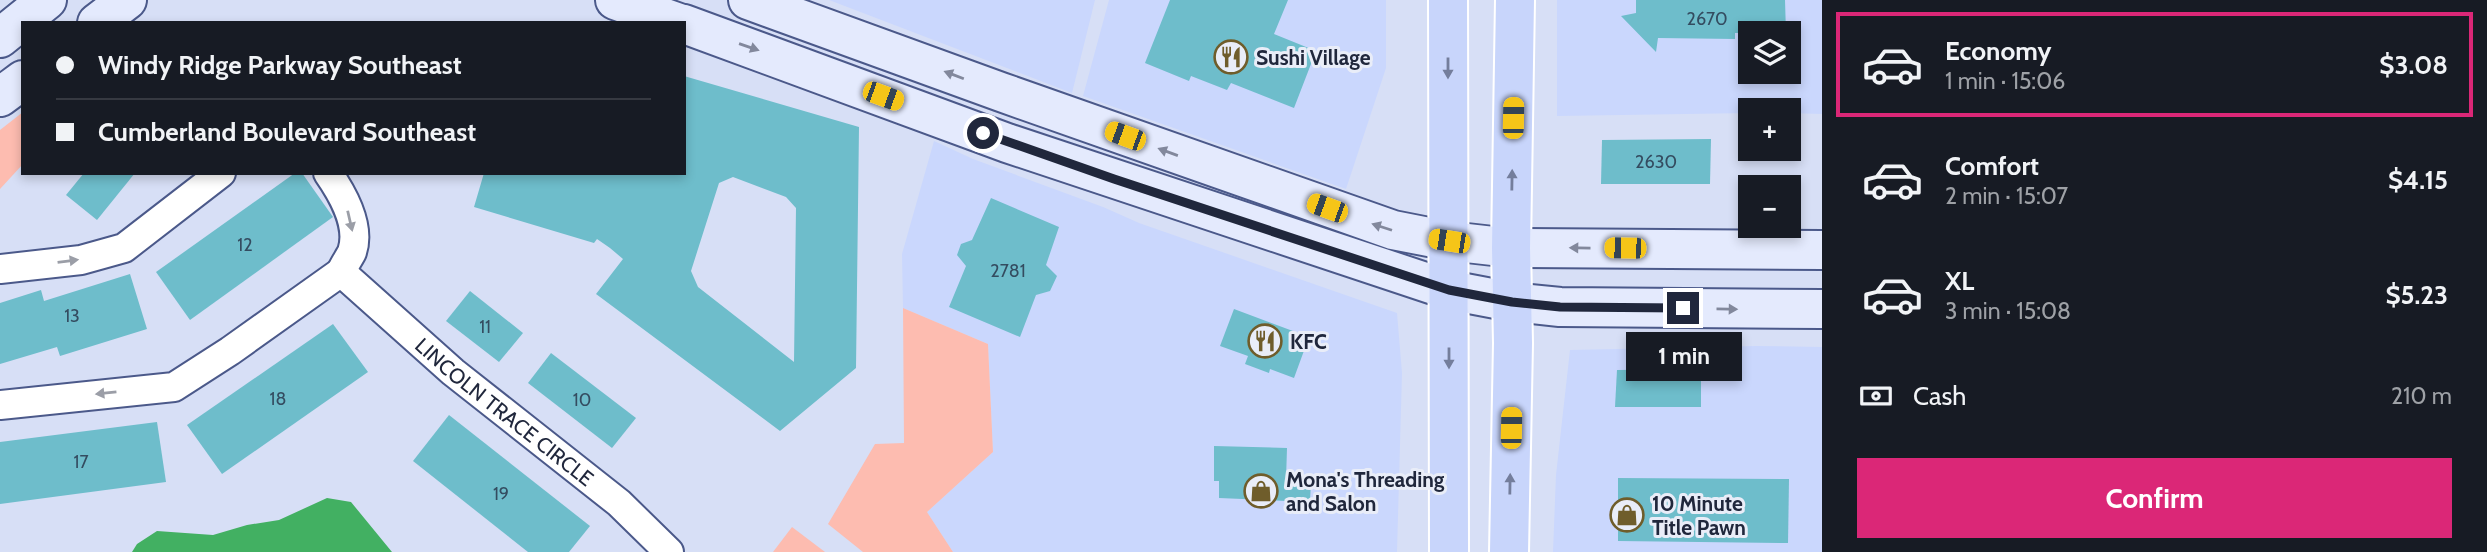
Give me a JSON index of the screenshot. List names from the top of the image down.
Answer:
{
  "streets": {
    "street": ["LINCOLN TRACE CIRCLE"]
  },
  "places": {
    "restaurant": ["Sushi Village", "KFC"],
    "shop": ["Mona's Threading and Salon", "10 Minute Title Pawn"]
  },
  "house_numbers": [
    "2670",
    "2630",
    "12",
    "2781",
    "13",
    "11",
    "18",
    "10",
    "17",
    "19"
  ],
  "page": {
    "list": [
      {
        "name": "Economy",
        "note": "1 min · 15:06",
        "value": "$3.08"
      },
      {
        "name": "Comfort",
        "note": "2 min · 15:07",
        "value": "$4.15"
      },
      {
        "name": "XL",
        "note": "3 min · 15:08",
        "value": "$5.23"
      }
    ],
    "map_buttons": ["+", "−"],
    "banner": ["Windy Ridge Parkway Southeast", "Cumberland Boulevard Southeast"],
    "bubble": "1 min",
    "pay": ["Cash", "210 m"],
    "buttons": "Confirm"
  }
}
